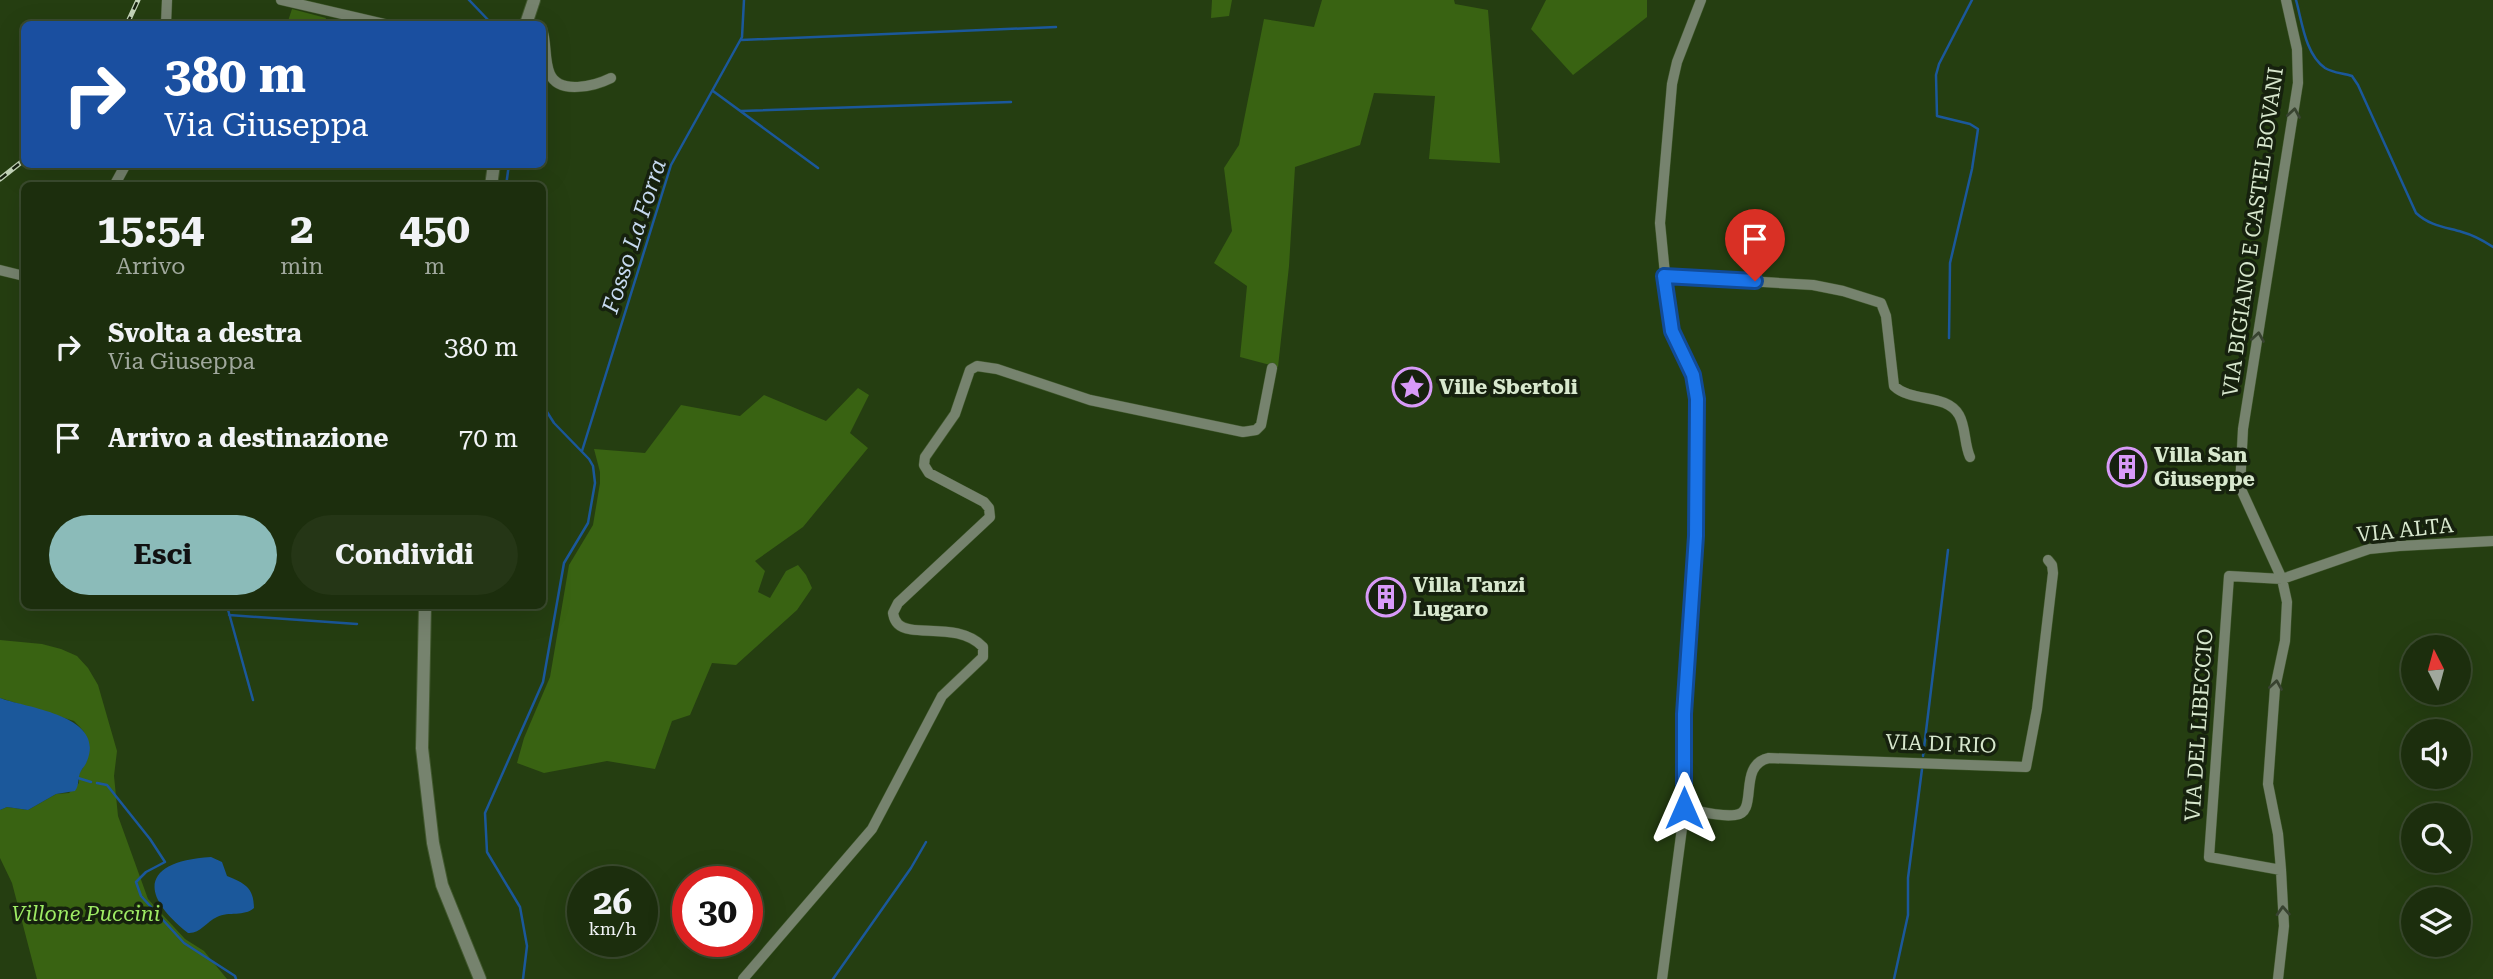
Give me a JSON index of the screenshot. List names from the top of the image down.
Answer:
{
  "streets": {
    "street": [
      "VIA BIGIANO E CASTEL BOVANI",
      "VIA ALTA",
      "VIA DEL LIBECCIO",
      "VIA DI RIO"
    ]
  },
  "crossings": [
    ["VIA BIGIANO E CASTEL BOVANI", "VIA ALTA"],
    ["VIA BIGIANO E CASTEL BOVANI", "VIA DEL LIBECCIO"],
    ["VIA ALTA", "VIA DEL LIBECCIO"]
  ],
  "one_way": ["VIA BIGIANO E CASTEL BOVANI"],
  "water": ["Fosso La Forra"],
  "parks": ["Villone Puccini"],
  "places": {
    "place": ["Ville Sbertoli"],
    "building": ["Villa San Giuseppe", "Villa Tanzi Lugaro"]
  },
  "north": "top",
  "page": {
    "turn": ["380 m", "Via Giuseppa"],
    "eta": [
      "15:54",
      "Arrivo",
      "2",
      "min",
      "450",
      "m"
    ],
    "list": [
      {
        "name": "Svolta a destra",
        "note": "Via Giuseppa",
        "value": "380 m"
      },
      {
        "name": "Arrivo a destinazione",
        "value": "70 m"
      }
    ],
    "buttons": ["Esci", "Condividi"],
    "speed": "26 km/h",
    "limit": "30"
  }
}
